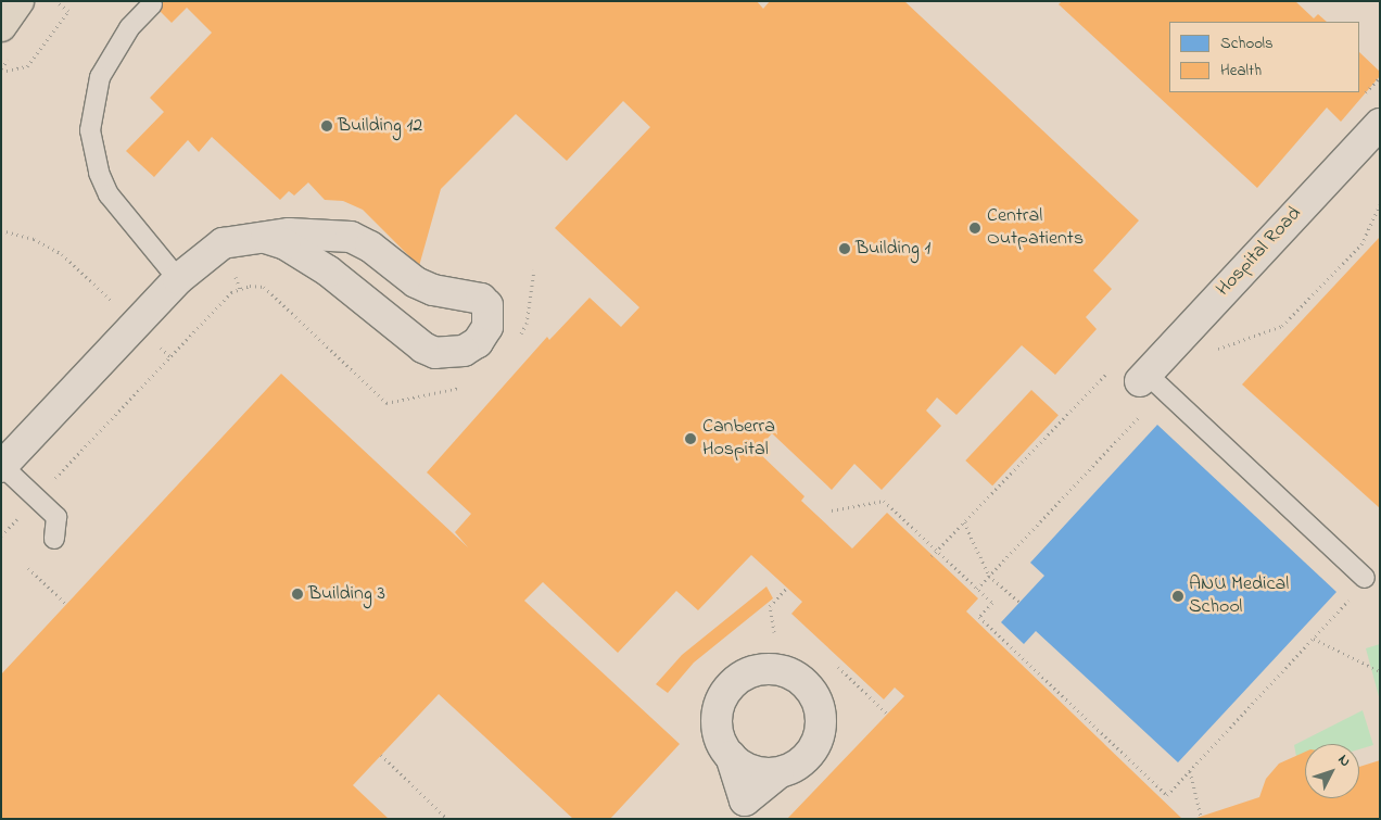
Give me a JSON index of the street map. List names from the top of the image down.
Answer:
{
  "streets": {
    "street": ["Hospital Road"]
  },
  "places": [
    "Building 12",
    "Central Outpatients",
    "Building 1",
    "Canberra Hospital",
    "Building 3",
    "ANU Medical School"
  ],
  "legend": ["Schools", "Health"],
  "north": "top right"
}
